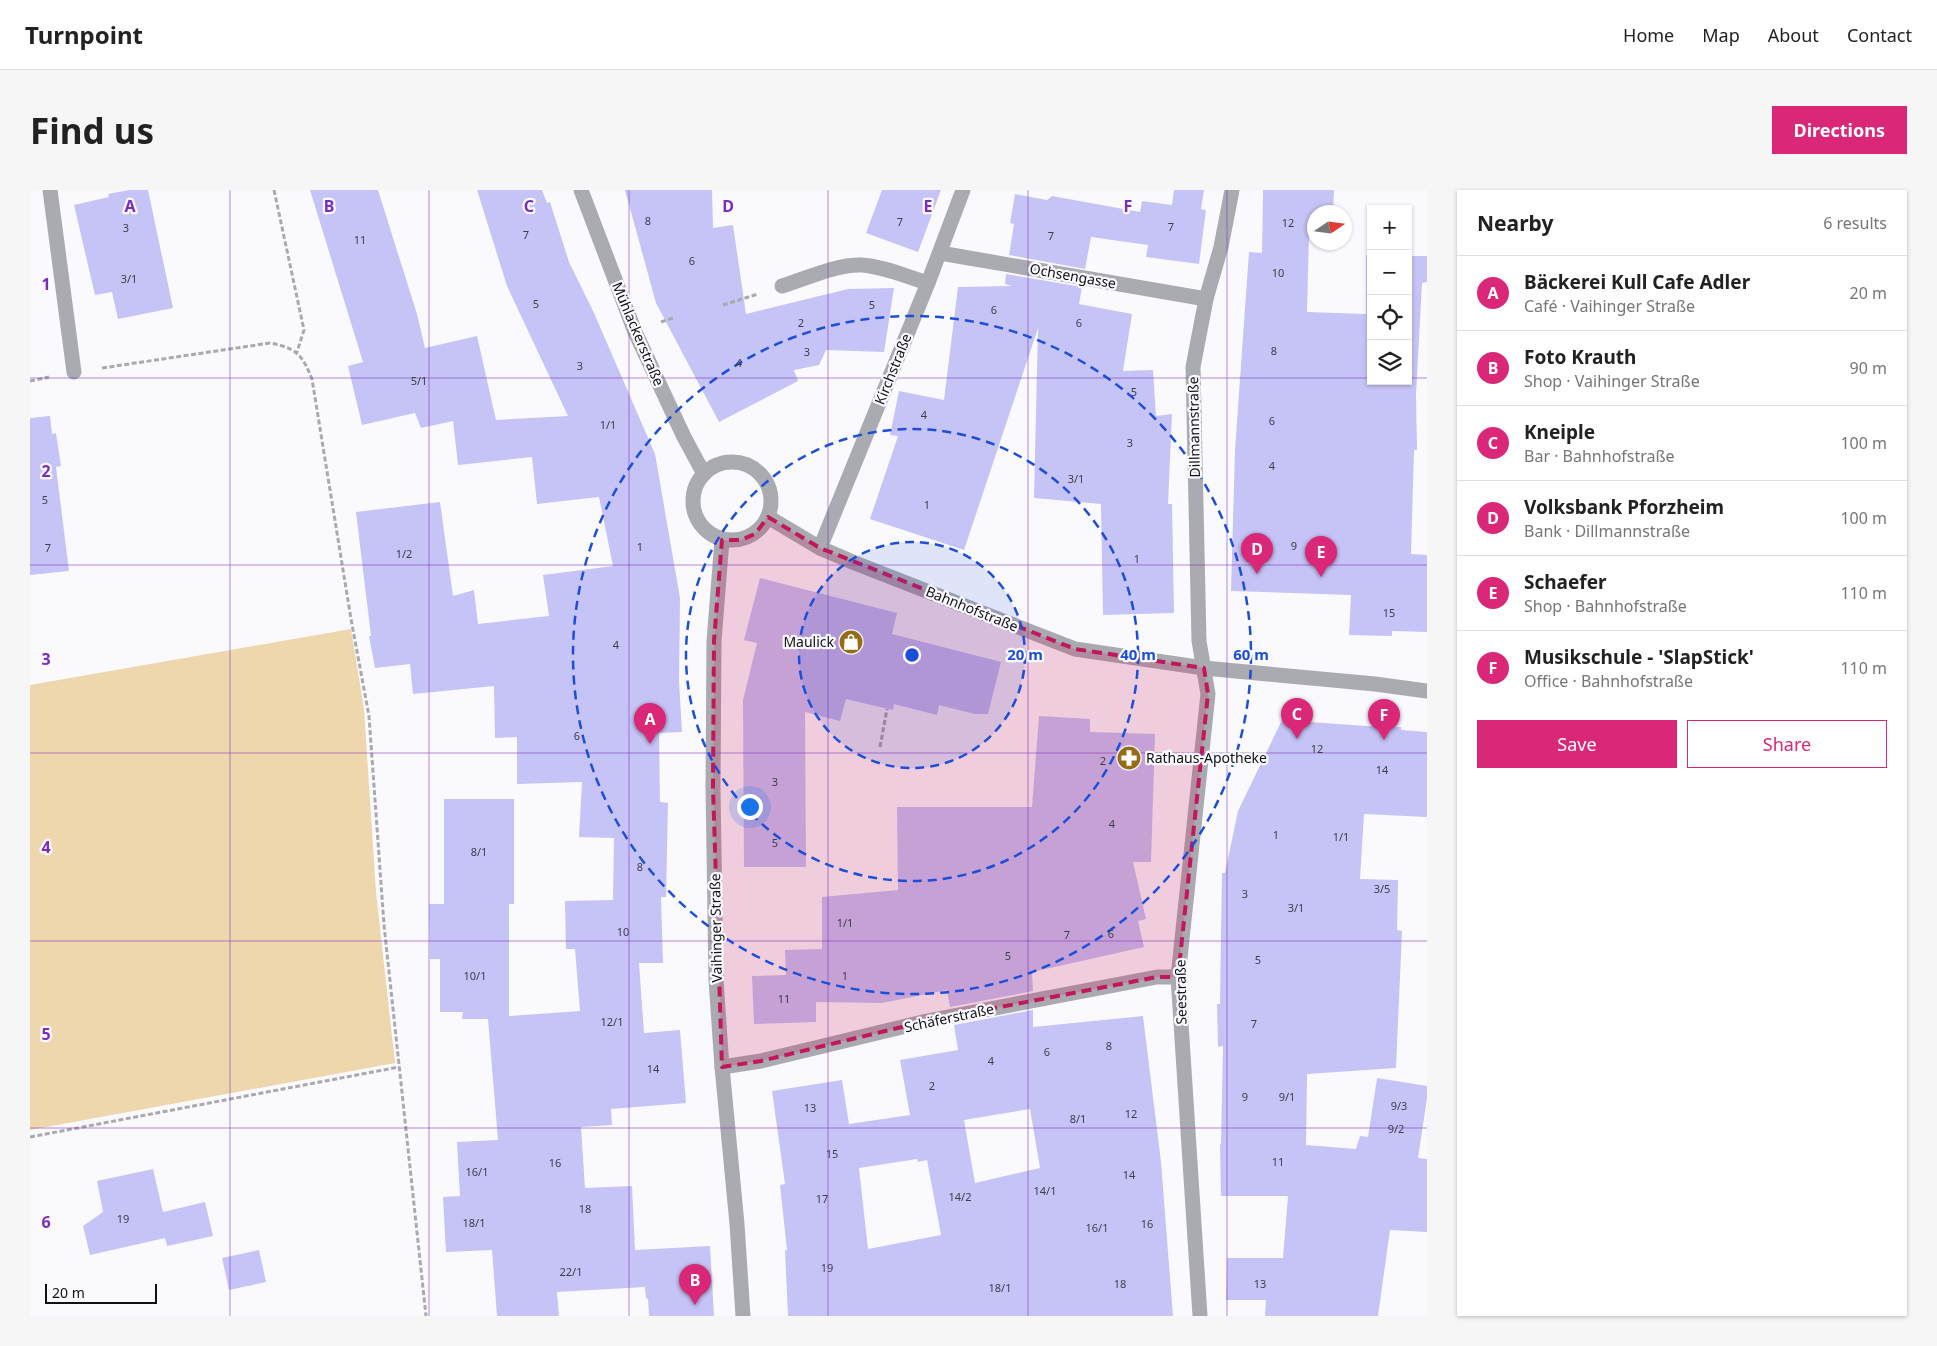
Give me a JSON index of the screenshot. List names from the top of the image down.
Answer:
{
  "streets": {
    "street": [
      "Ochsengasse",
      "Mühlackerstraße",
      "Kirchstraße",
      "Dillmannstraße",
      "Bahnhofstraße",
      "Vaihinger Straße",
      "Seestraße",
      "Schäferstraße"
    ]
  },
  "crossings": [
    ["Ochsengasse", "Kirchstraße"],
    ["Ochsengasse", "Dillmannstraße"],
    ["Mühlackerstraße", "Bahnhofstraße"],
    ["Mühlackerstraße", "Vaihinger Straße"],
    ["Kirchstraße", "Bahnhofstraße"],
    ["Dillmannstraße", "Bahnhofstraße"],
    ["Dillmannstraße", "Seestraße"],
    ["Bahnhofstraße", "Vaihinger Straße"],
    ["Bahnhofstraße", "Seestraße"],
    ["Vaihinger Straße", "Schäferstraße"],
    ["Seestraße", "Schäferstraße"]
  ],
  "places": {
    "shop": ["Maulick"],
    "pharmacy": ["Rathaus-Apotheke"]
  },
  "house_numbers": [
    "8",
    "7",
    "12",
    "7",
    "3",
    "7",
    "7",
    "11",
    "6",
    "10",
    "3/1",
    "5",
    "5",
    "6",
    "2",
    "6",
    "8",
    "3",
    "4",
    "3",
    "5/1",
    "5",
    "4",
    "6",
    "1/1",
    "3",
    "4",
    "3/1",
    "5",
    "1",
    "9",
    "1",
    "7",
    "1/2",
    "1",
    "15",
    "4",
    "6",
    "12",
    "2",
    "14",
    "3",
    "4",
    "1",
    "1/1",
    "5",
    "8/1",
    "8",
    "3/5",
    "3",
    "3/1",
    "1/1",
    "10",
    "6",
    "7",
    "5",
    "5",
    "10/1",
    "1",
    "11",
    "12/1",
    "7",
    "8",
    "6",
    "4",
    "14",
    "2",
    "9",
    "9/1",
    "9/3",
    "13",
    "12",
    "8/1",
    "9/2",
    "15",
    "11",
    "16",
    "16/1",
    "14",
    "14/1",
    "14/2",
    "17",
    "18",
    "19",
    "18/1",
    "16",
    "16/1",
    "19",
    "22/1",
    "18",
    "13",
    "18/1"
  ],
  "scale_bar": "20 m",
  "north": "right",
  "page": {
    "header": "Turnpoint",
    "nav": [
      "Home",
      "Map",
      "About",
      "Contact"
    ],
    "buttons": [
      "Directions",
      ["Save", "Share"]
    ],
    "title": "Find us",
    "heading": ["Nearby", "6 results"],
    "map_buttons": ["+", "−"],
    "list": [
      {
        "mark": "A",
        "name": "Bäckerei Kull Cafe Adler",
        "note": "Café · Vaihinger Straße",
        "value": "20 m"
      },
      {
        "mark": "B",
        "name": "Foto Krauth",
        "note": "Shop · Vaihinger Straße",
        "value": "90 m"
      },
      {
        "mark": "C",
        "name": "Kneiple",
        "note": "Bar · Bahnhofstraße",
        "value": "100 m"
      },
      {
        "mark": "D",
        "name": "Volksbank Pforzheim",
        "note": "Bank · Dillmannstraße",
        "value": "100 m"
      },
      {
        "mark": "E",
        "name": "Schaefer",
        "note": "Shop · Bahnhofstraße",
        "value": "110 m"
      },
      {
        "mark": "F",
        "name": "Musikschule - 'SlapStick'",
        "note": "Office · Bahnhofstraße",
        "value": "110 m"
      }
    ],
    "pins": [
      "D",
      "E",
      "C",
      "F",
      "A",
      "B"
    ],
    "scale": "20 m"
  },
  "grid": {
    "columns": [
      "A",
      "B",
      "C",
      "D",
      "E",
      "F"
    ],
    "rows": [
      "1",
      "2",
      "3",
      "4",
      "5",
      "6"
    ]
  },
  "rings": ["20 m", "40 m", "60 m"]
}
